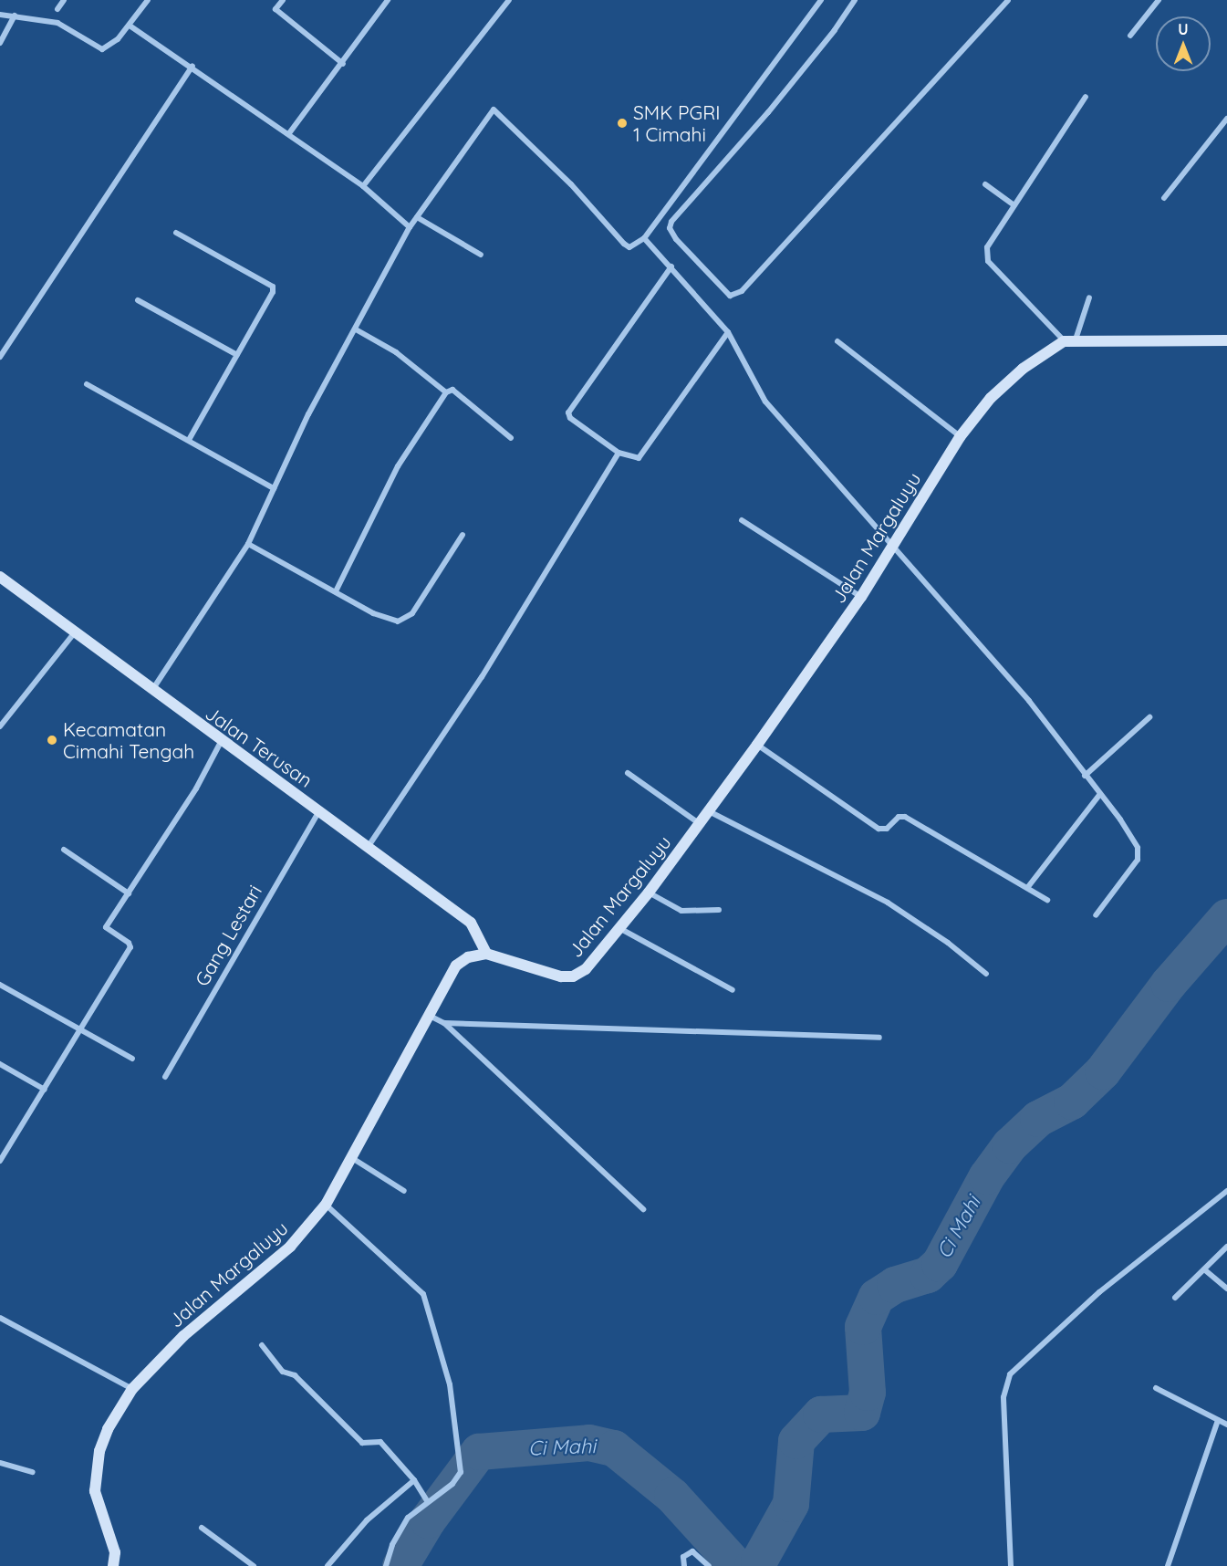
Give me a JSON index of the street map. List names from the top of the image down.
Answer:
{
  "streets": {
    "main road": ["Jalan Margaluyu", "Jalan Terusan"],
    "street": ["Gang Lestari"]
  },
  "crossings": [
    ["Jalan Margaluyu", "Jalan Terusan"],
    ["Jalan Terusan", "Gang Lestari"]
  ],
  "water": ["Ci Mahi"],
  "places": ["SMK PGRI 1 Cimahi", "Kecamatan Cimahi Tengah"],
  "north": "top"
}
